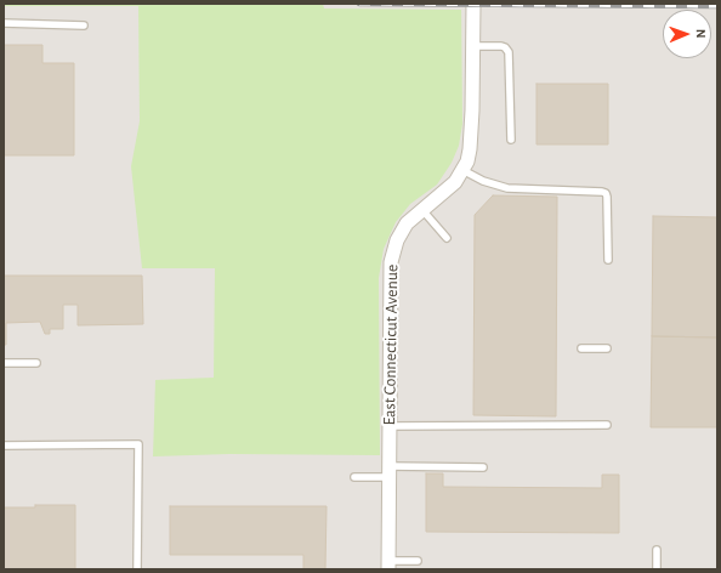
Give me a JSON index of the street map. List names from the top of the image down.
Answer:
{
  "streets": {
    "street": ["East Connecticut Avenue"]
  },
  "north": "right"
}
